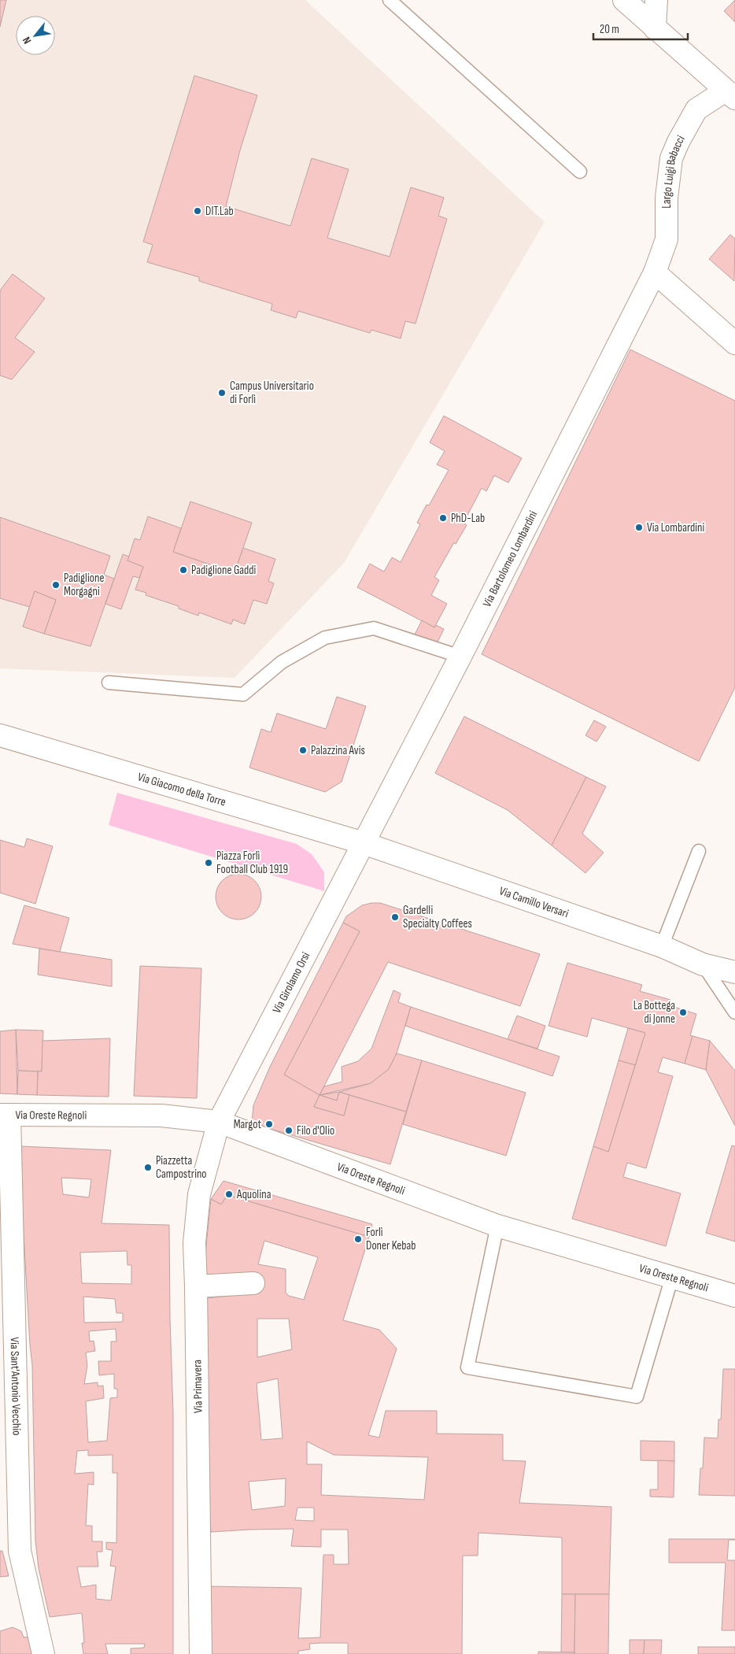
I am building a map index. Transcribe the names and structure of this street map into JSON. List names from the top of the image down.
{
  "streets": {
    "street": [
      "Largo Luigi Babacci",
      "Via Bartolomeo Lombardini",
      "Via Giacomo della Torre",
      "Via Camillo Versari",
      "Via Girolamo Orsi",
      "Via Oreste Regnoli",
      "Via Sant'Antonio Vecchio",
      "Via Primavera"
    ]
  },
  "crossings": [
    ["Largo Luigi Babacci", "Via Bartolomeo Lombardini"],
    ["Via Bartolomeo Lombardini", "Via Giacomo della Torre"],
    ["Via Bartolomeo Lombardini", "Via Camillo Versari"],
    ["Via Bartolomeo Lombardini", "Via Girolamo Orsi"],
    ["Via Giacomo della Torre", "Via Camillo Versari"],
    ["Via Giacomo della Torre", "Via Girolamo Orsi"],
    ["Via Camillo Versari", "Via Girolamo Orsi"],
    ["Via Girolamo Orsi", "Via Oreste Regnoli"],
    ["Via Girolamo Orsi", "Via Primavera"],
    ["Via Oreste Regnoli", "Via Sant'Antonio Vecchio"],
    ["Via Oreste Regnoli", "Via Primavera"]
  ],
  "places": [
    "DIT.Lab",
    "Campus Universitario di Forlì",
    "PhD-Lab",
    "Via Lombardini",
    "Padiglione Gaddi",
    "Padiglione Morgagni",
    "Palazzina Avis",
    "Piazza Forlì Football Club 1919",
    "Gardelli Specialty Coffees",
    "La Bottega di Jonne",
    "Margot",
    "Filo d'Olio",
    "Piazzetta Campostrino",
    "Aquolina",
    "Forlì Doner Kebab"
  ],
  "scale_bar": "20 m",
  "north": "bottom left"
}
